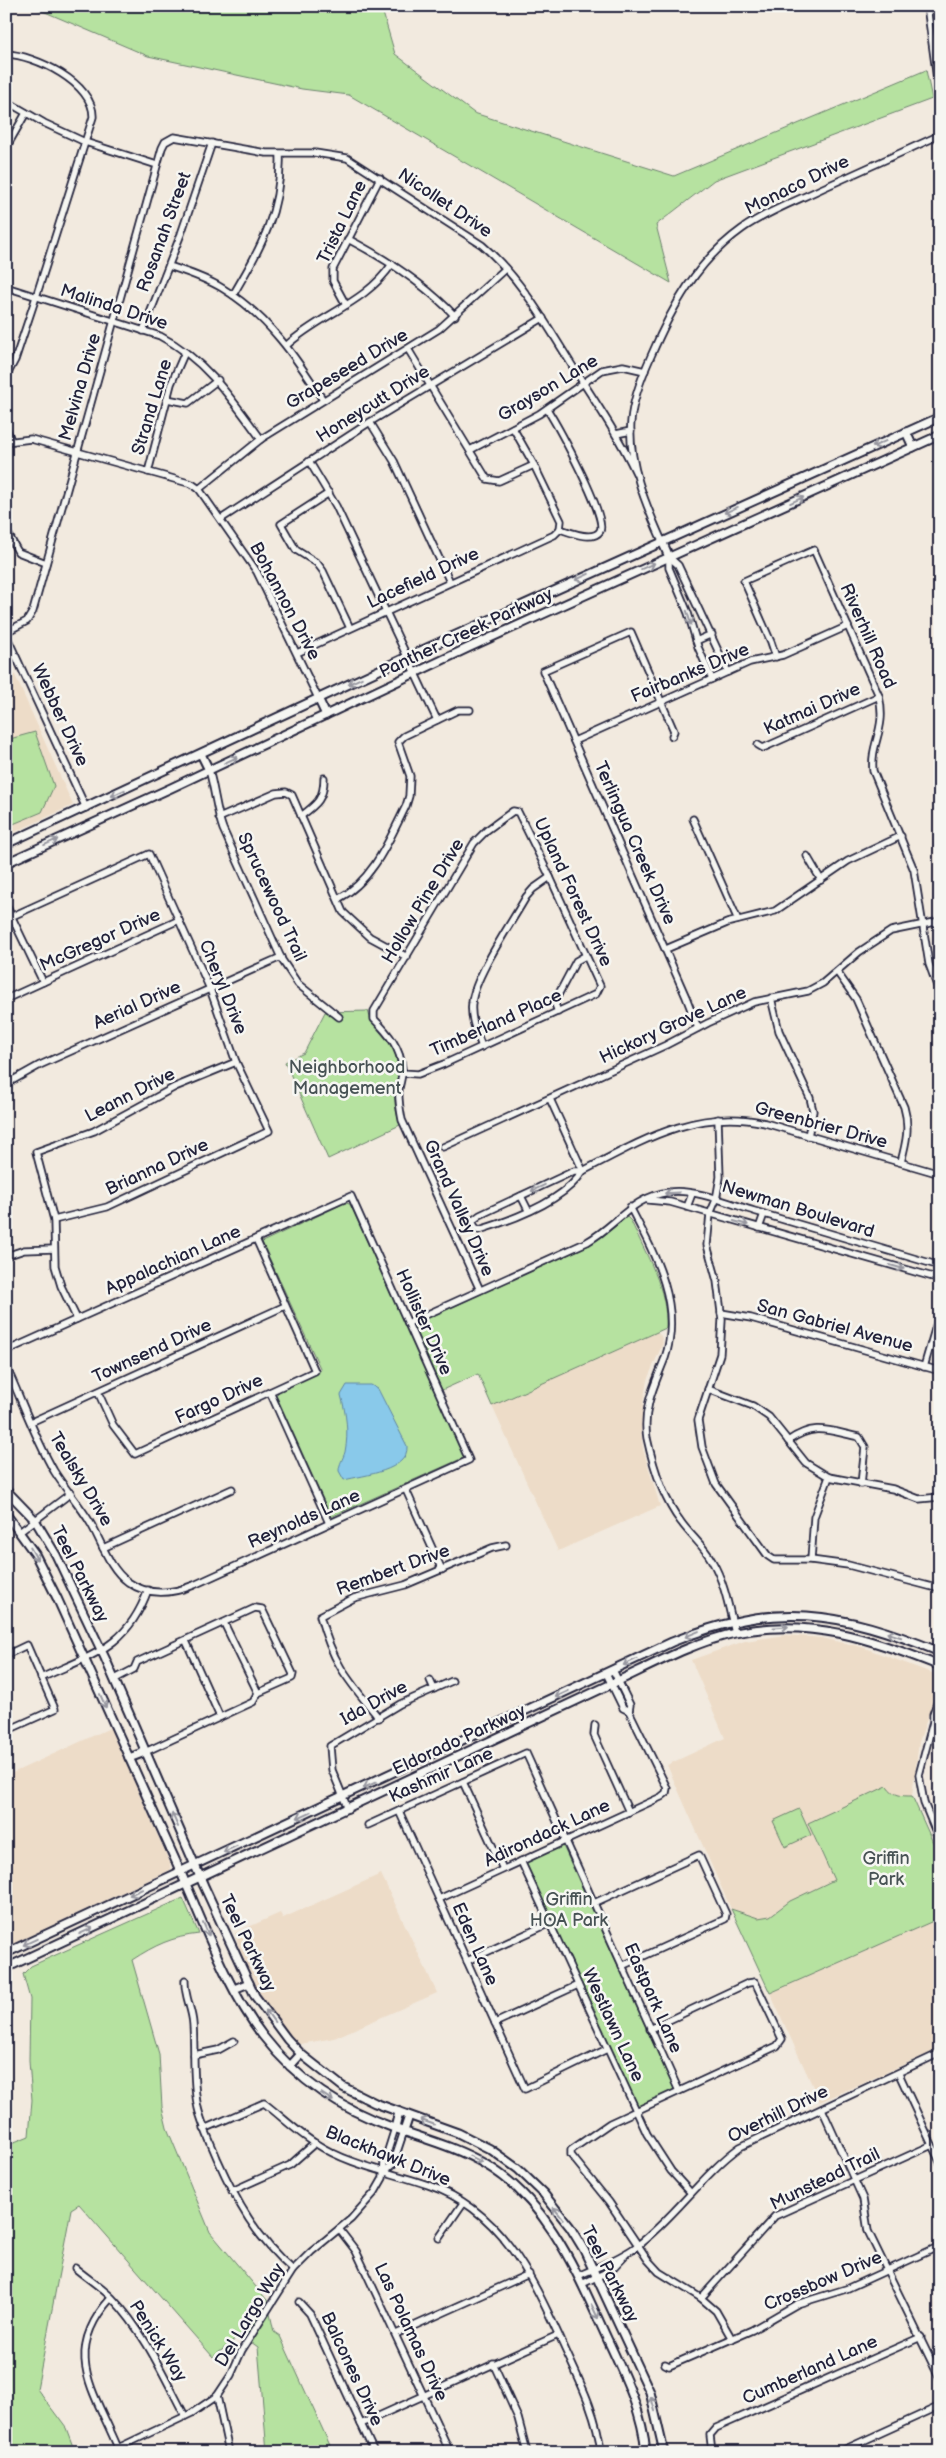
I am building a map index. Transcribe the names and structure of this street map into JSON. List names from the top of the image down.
{
  "streets": {
    "main road": ["Panther Creek Parkway", "Teel Parkway", "Eldorado Parkway"],
    "street": [
      "Monaco Drive",
      "Nicollet Drive",
      "Trista Lane",
      "Rosanah Street",
      "Malinda Drive",
      "Grapeseed Drive",
      "Melvina Drive",
      "Grayson Lane",
      "Honeycutt Drive",
      "Strand Lane",
      "Lacefield Drive",
      "Bohannon Drive",
      "Riverhill Road",
      "Fairbanks Drive",
      "Katmai Drive",
      "Webber Drive",
      "Terlingua Creek Drive",
      "Upland Forest Drive",
      "Sprucewood Trail",
      "Hollow Pine Drive",
      "McGregor Drive",
      "Cheryl Drive",
      "Aerial Drive",
      "Timberland Place",
      "Hickory Grove Lane",
      "Leann Drive",
      "Greenbrier Drive",
      "Brianna Drive",
      "Grand Valley Drive",
      "Newman Boulevard",
      "Appalachian Lane",
      "Hollister Drive",
      "San Gabriel Avenue",
      "Townsend Drive",
      "Fargo Drive",
      "Tealsky Drive",
      "Reynolds Lane",
      "Rembert Drive",
      "Ida Drive",
      "Kashmir Lane",
      "Adirondack Lane",
      "Eden Lane",
      "Eastpark Lane",
      "Westlawn Lane",
      "Overhill Drive",
      "Blackhawk Drive",
      "Munstead Trail",
      "Crossbow Drive",
      "Del Largo Way",
      "Las Polamas Drive",
      "Penick Way",
      "Balcones Drive",
      "Cumberland Lane"
    ]
  },
  "crossings": [
    ["Monaco Drive", "Nicollet Drive"],
    ["Monaco Drive", "Grayson Lane"],
    ["Monaco Drive", "Panther Creek Parkway"],
    ["Nicollet Drive", "Trista Lane"],
    ["Nicollet Drive", "Rosanah Street"],
    ["Nicollet Drive", "Grapeseed Drive"],
    ["Nicollet Drive", "Melvina Drive"],
    ["Nicollet Drive", "Grayson Lane"],
    ["Nicollet Drive", "Honeycutt Drive"],
    ["Rosanah Street", "Malinda Drive"],
    ["Malinda Drive", "Grapeseed Drive"],
    ["Malinda Drive", "Melvina Drive"],
    ["Malinda Drive", "Strand Lane"],
    ["Grapeseed Drive", "Bohannon Drive"],
    ["Melvina Drive", "Webber Drive"],
    ["Honeycutt Drive", "Bohannon Drive"],
    ["Lacefield Drive", "Bohannon Drive"],
    ["Bohannon Drive", "Panther Creek Parkway"],
    ["Panther Creek Parkway", "Webber Drive"],
    ["Panther Creek Parkway", "Sprucewood Trail"],
    ["Riverhill Road", "Fairbanks Drive"],
    ["Riverhill Road", "Katmai Drive"],
    ["Riverhill Road", "Hickory Grove Lane"],
    ["Fairbanks Drive", "Terlingua Creek Drive"],
    ["Terlingua Creek Drive", "Hickory Grove Lane"],
    ["Upland Forest Drive", "Hollow Pine Drive"],
    ["Upland Forest Drive", "Timberland Place"],
    ["Sprucewood Trail", "Aerial Drive"],
    ["Hollow Pine Drive", "Grand Valley Drive"],
    ["McGregor Drive", "Cheryl Drive"],
    ["Cheryl Drive", "Aerial Drive"],
    ["Cheryl Drive", "Leann Drive"],
    ["Cheryl Drive", "Brianna Drive"],
    ["Timberland Place", "Grand Valley Drive"],
    ["Leann Drive", "Brianna Drive"],
    ["Grand Valley Drive", "Newman Boulevard"],
    ["Newman Boulevard", "Hollister Drive"],
    ["Appalachian Lane", "Hollister Drive"],
    ["Hollister Drive", "Reynolds Lane"],
    ["Townsend Drive", "Fargo Drive"],
    ["Townsend Drive", "Tealsky Drive"],
    ["Tealsky Drive", "Reynolds Lane"],
    ["Rembert Drive", "Ida Drive"],
    ["Teel Parkway", "Eldorado Parkway"],
    ["Teel Parkway", "Overhill Drive"],
    ["Teel Parkway", "Del Largo Way"],
    ["Ida Drive", "Eldorado Parkway"],
    ["Eldorado Parkway", "Adirondack Lane"],
    ["Kashmir Lane", "Eden Lane"],
    ["Kashmir Lane", "Eastpark Lane"],
    ["Adirondack Lane", "Eden Lane"],
    ["Adirondack Lane", "Eastpark Lane"],
    ["Adirondack Lane", "Westlawn Lane"],
    ["Eden Lane", "Westlawn Lane"],
    ["Westlawn Lane", "Overhill Drive"],
    ["Blackhawk Drive", "Del Largo Way"],
    ["Del Largo Way", "Las Polamas Drive"],
    ["Del Largo Way", "Penick Way"]
  ],
  "parks": ["Neighborhood Management", "Griffin Park", "Griffin HOA Park"]
}
